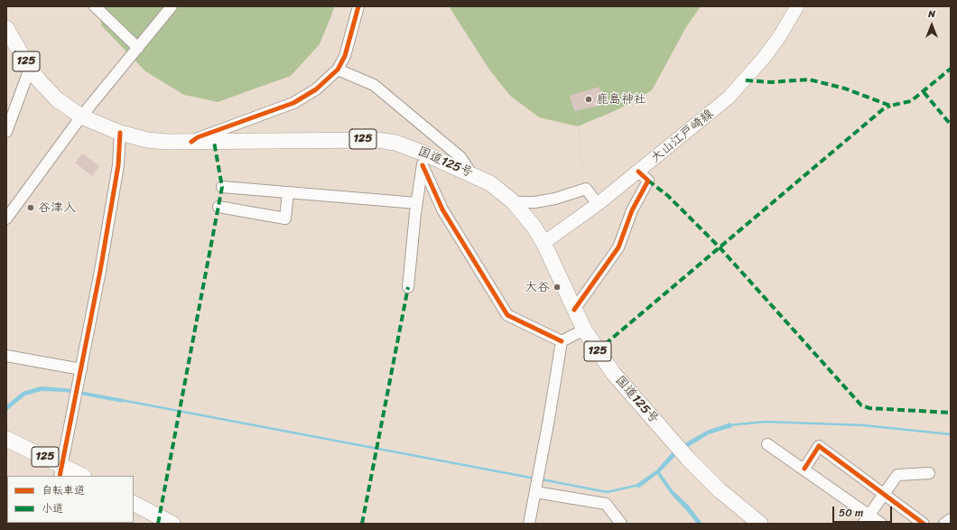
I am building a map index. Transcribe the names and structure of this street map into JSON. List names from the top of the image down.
{
  "streets": {
    "highway": ["125", "国道125号"],
    "main road": ["大山江戸崎線"]
  },
  "crossings": [
    ["大山江戸崎線", "国道125号"]
  ],
  "places": ["鹿島神社", "谷津入", "大谷"],
  "legend": ["自転車道", "小道"],
  "scale_bar": "50 m",
  "north": "top"
}
